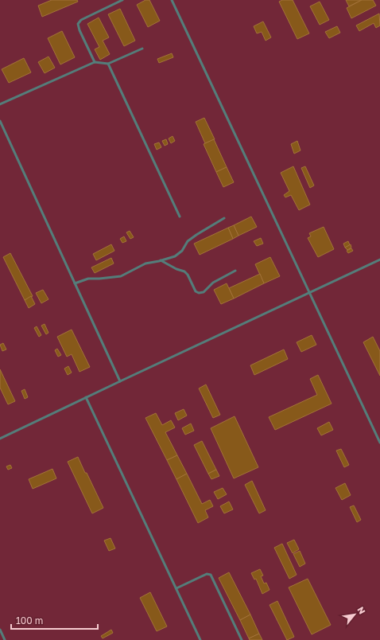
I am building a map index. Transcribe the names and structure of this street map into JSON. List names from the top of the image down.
{
  "scale_bar": "100 m",
  "north": "top right"
}
